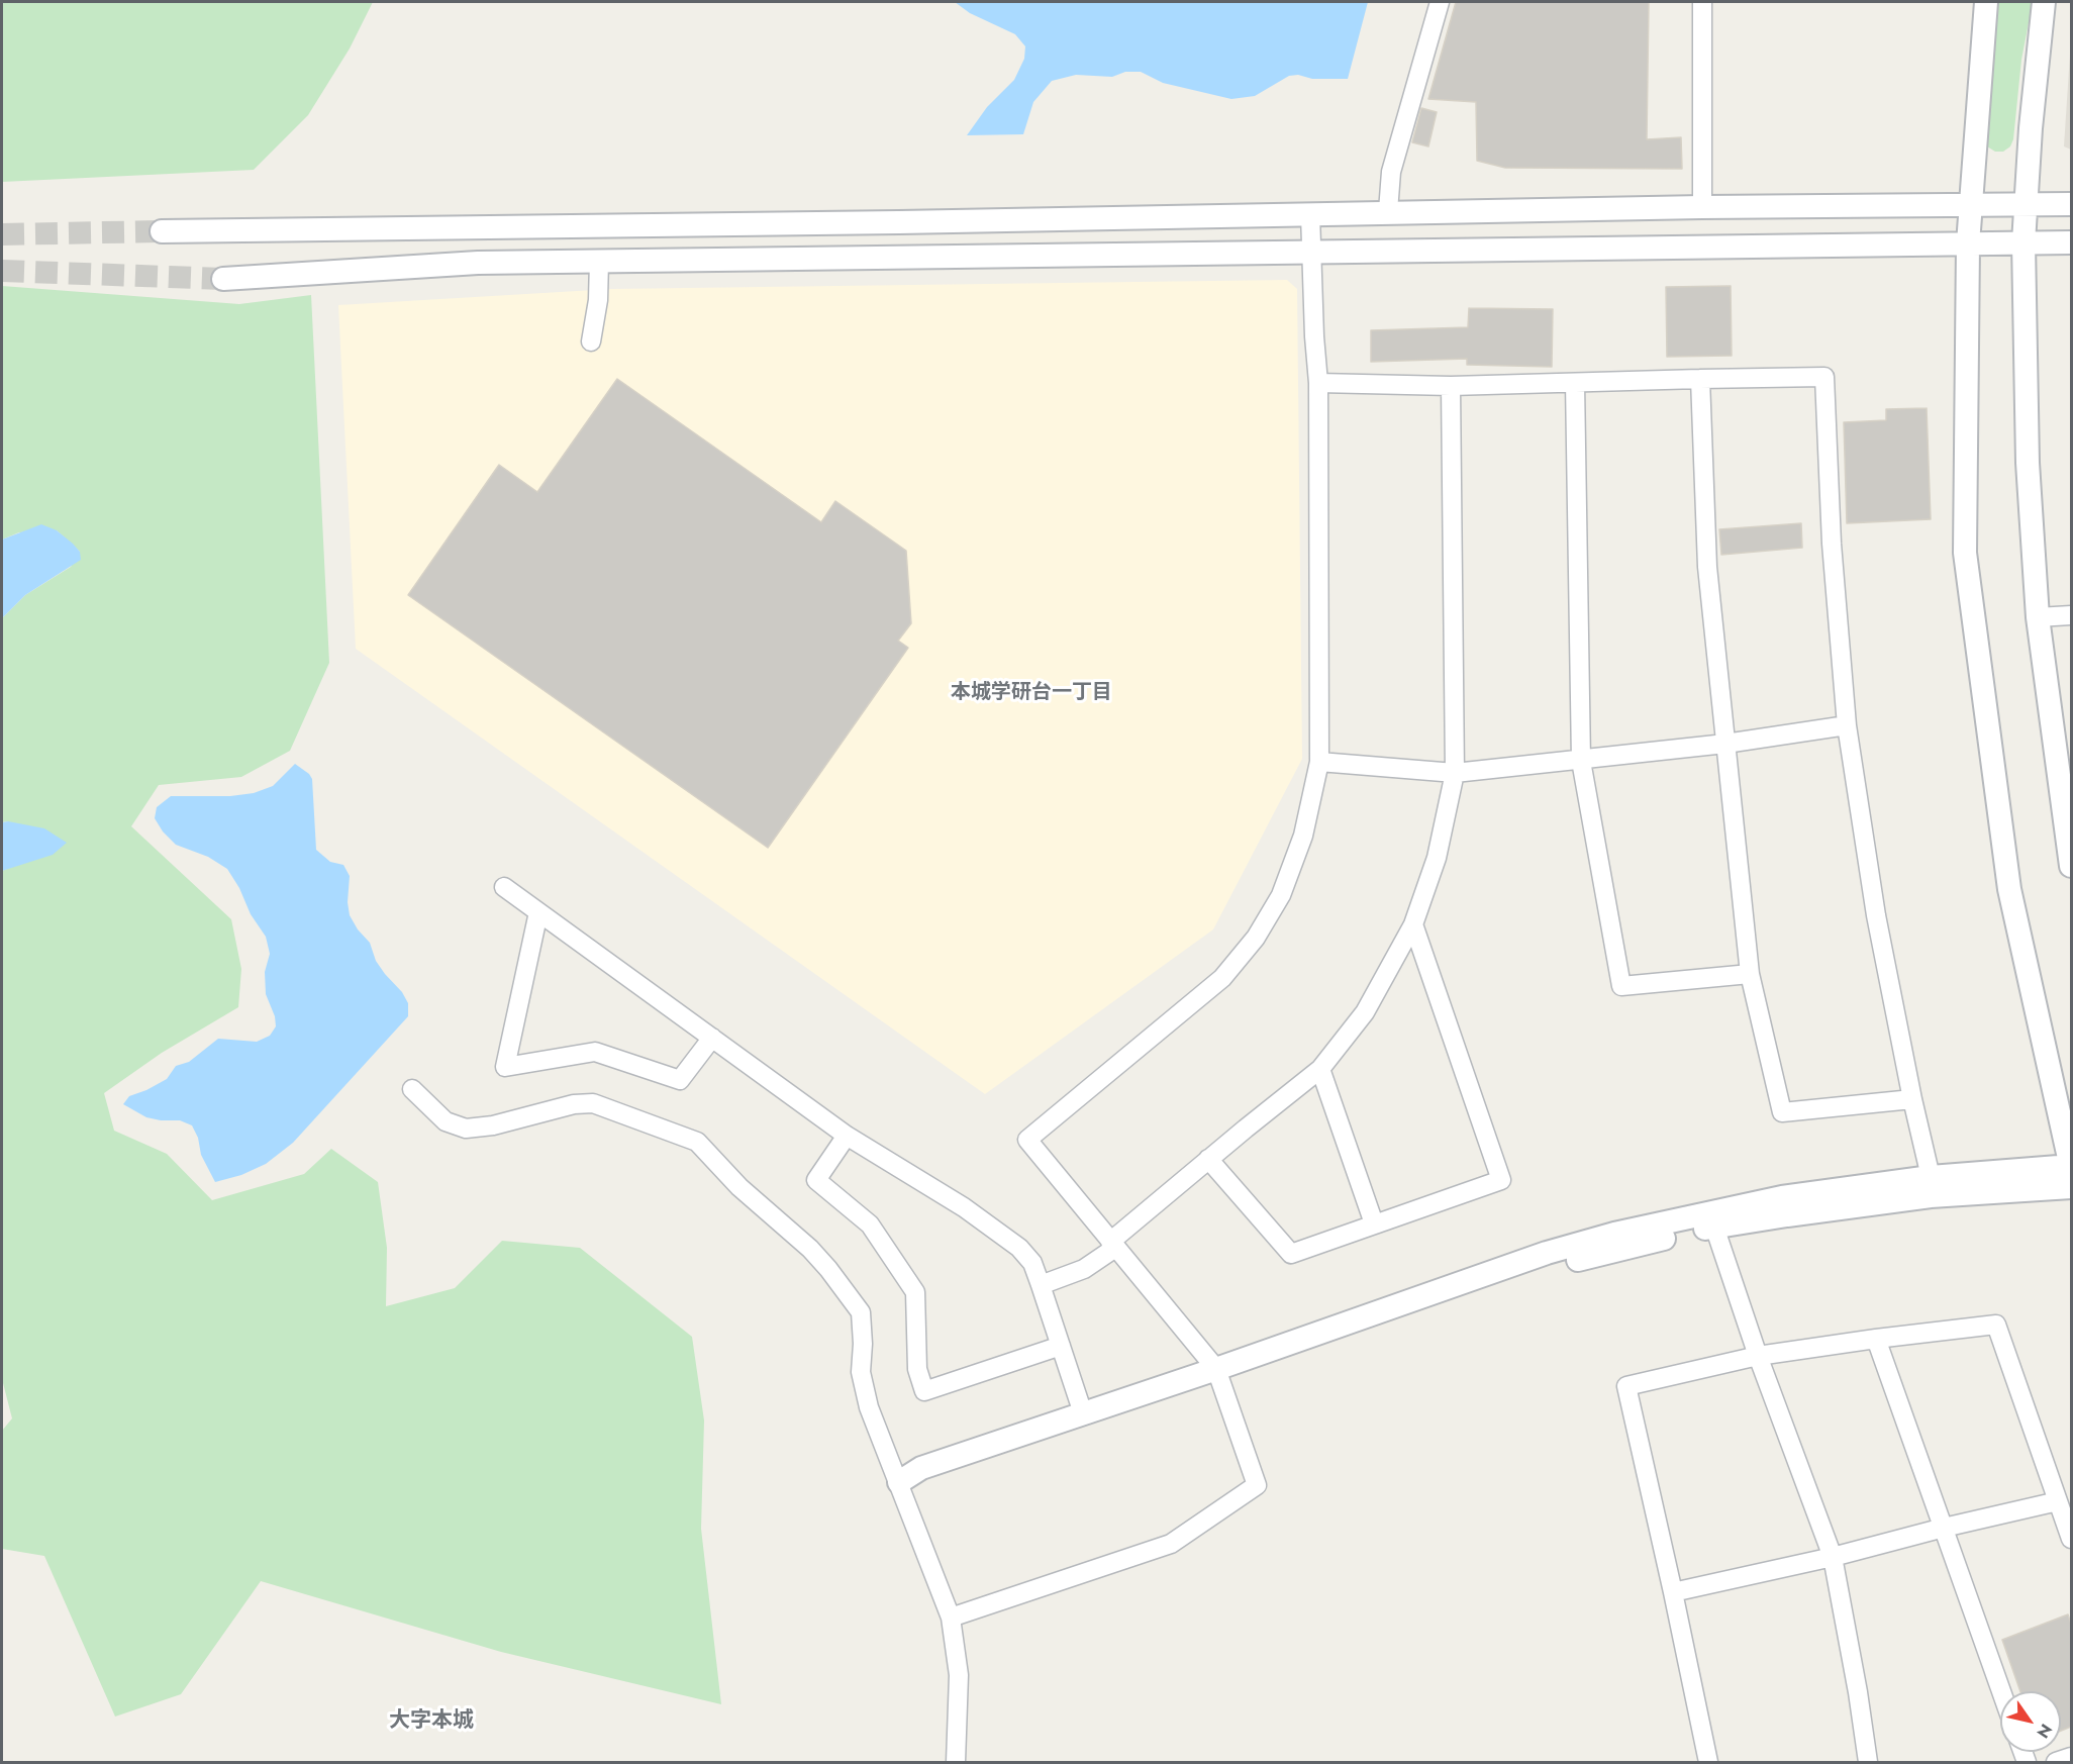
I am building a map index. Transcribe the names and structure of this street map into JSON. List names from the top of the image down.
{
  "districts": ["本城学研台一丁目", "大字本城"],
  "north": "bottom right"
}
